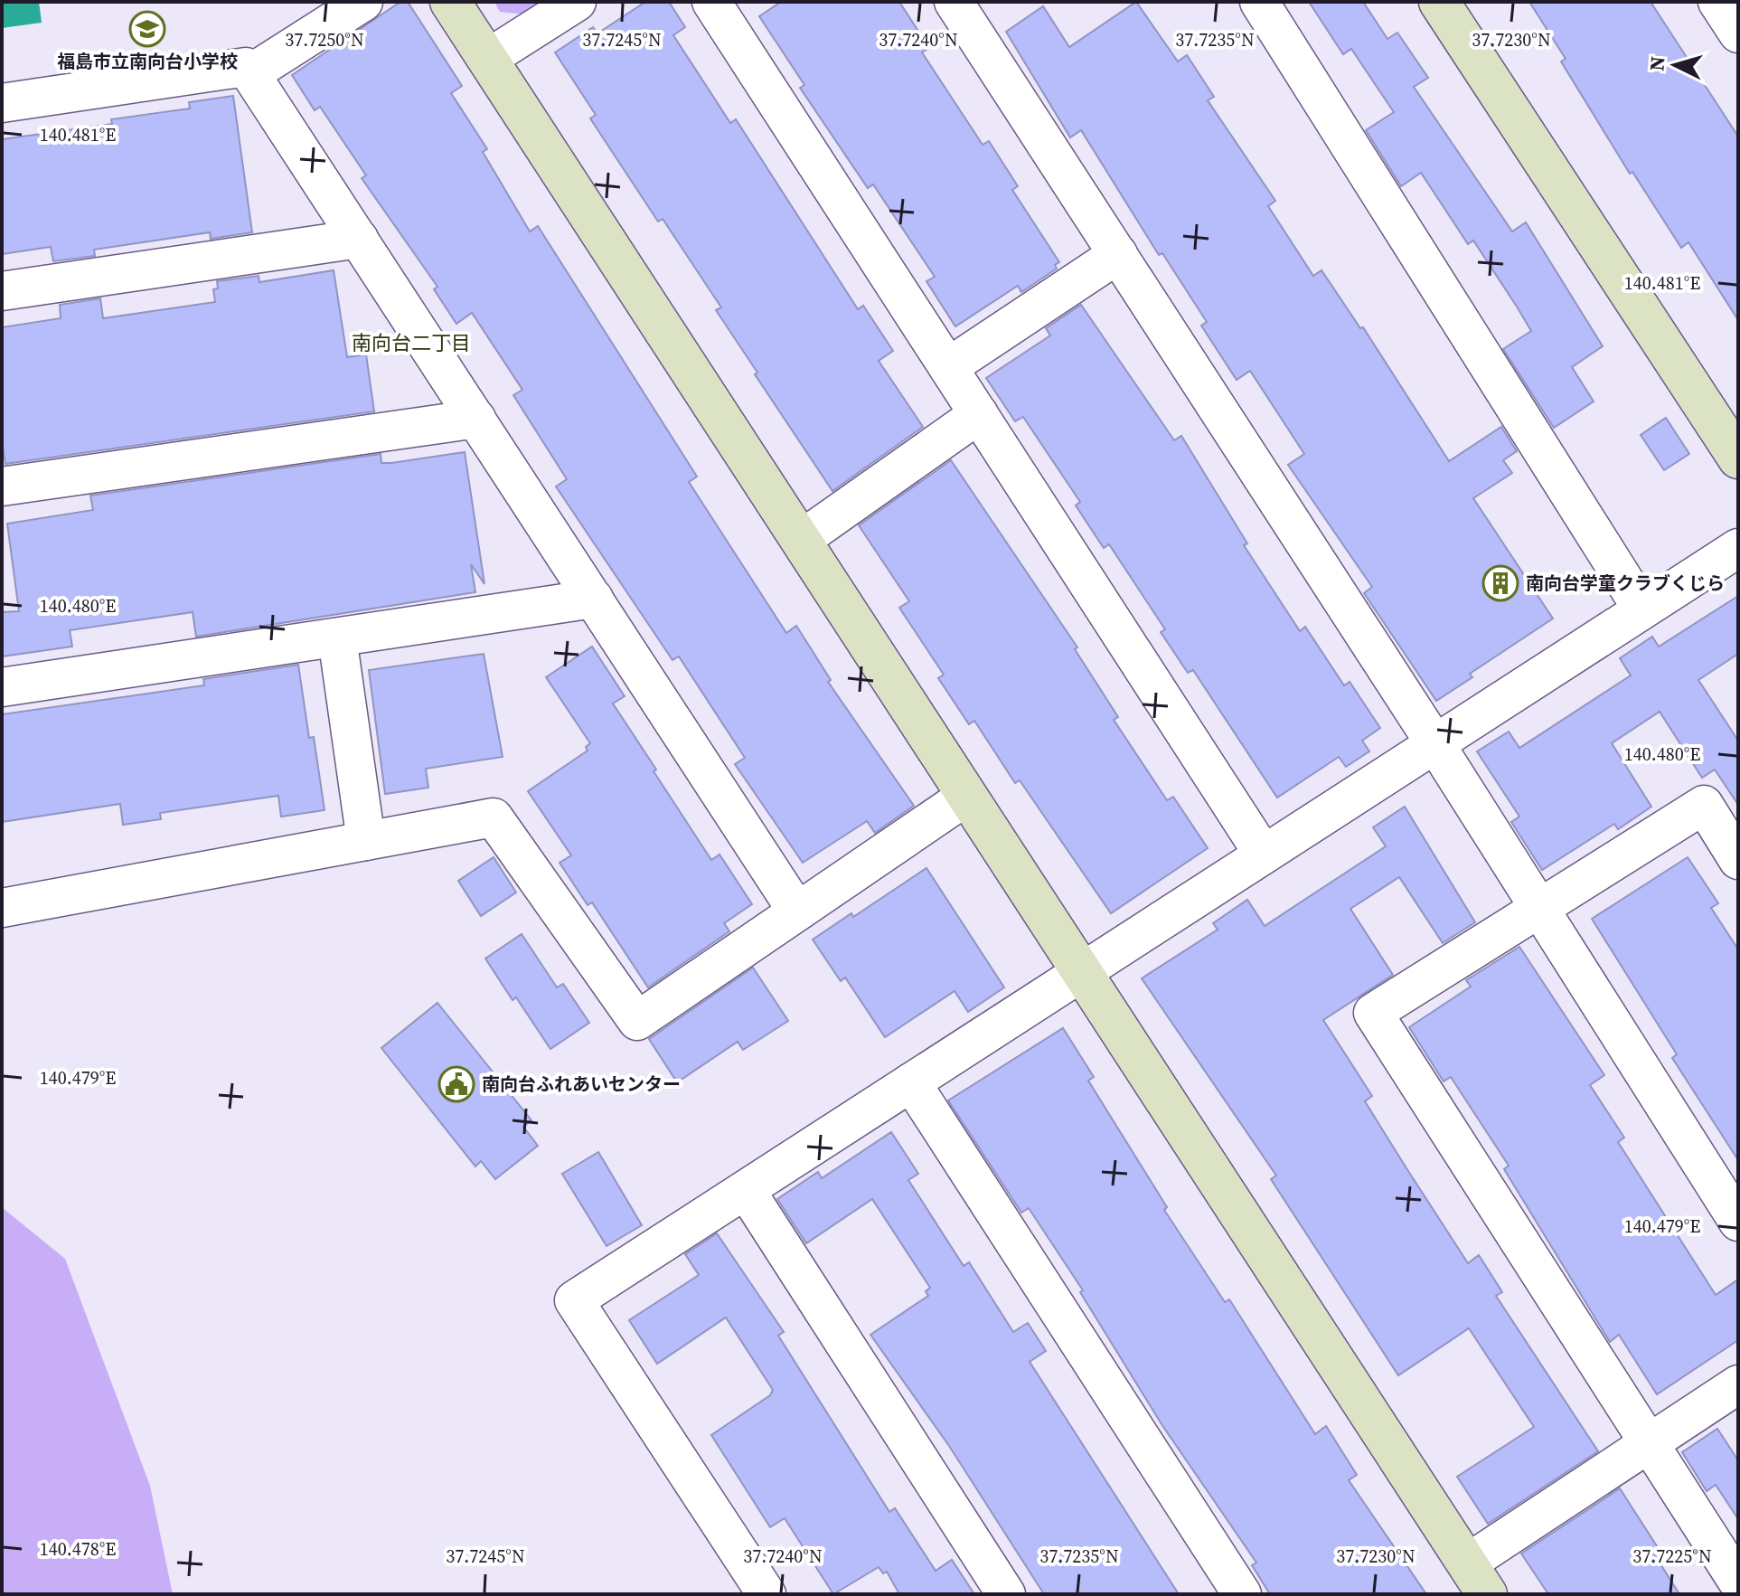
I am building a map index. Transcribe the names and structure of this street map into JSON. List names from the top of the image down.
{
  "districts": ["南向台二丁目"],
  "places": {
    "school or university": ["福島市立南向台小学校"],
    "building": ["南向台学童クラブくじら"],
    "public building": ["南向台ふれあいセンター"]
  },
  "north": "left",
  "coordinates": [
    "37.7250°N",
    "37.7245°N",
    "37.7240°N",
    "37.7235°N",
    "37.7230°N",
    "140.481°E",
    "140.480°E",
    "140.479°E",
    "140.478°E",
    "37.7225°N"
  ]
}
